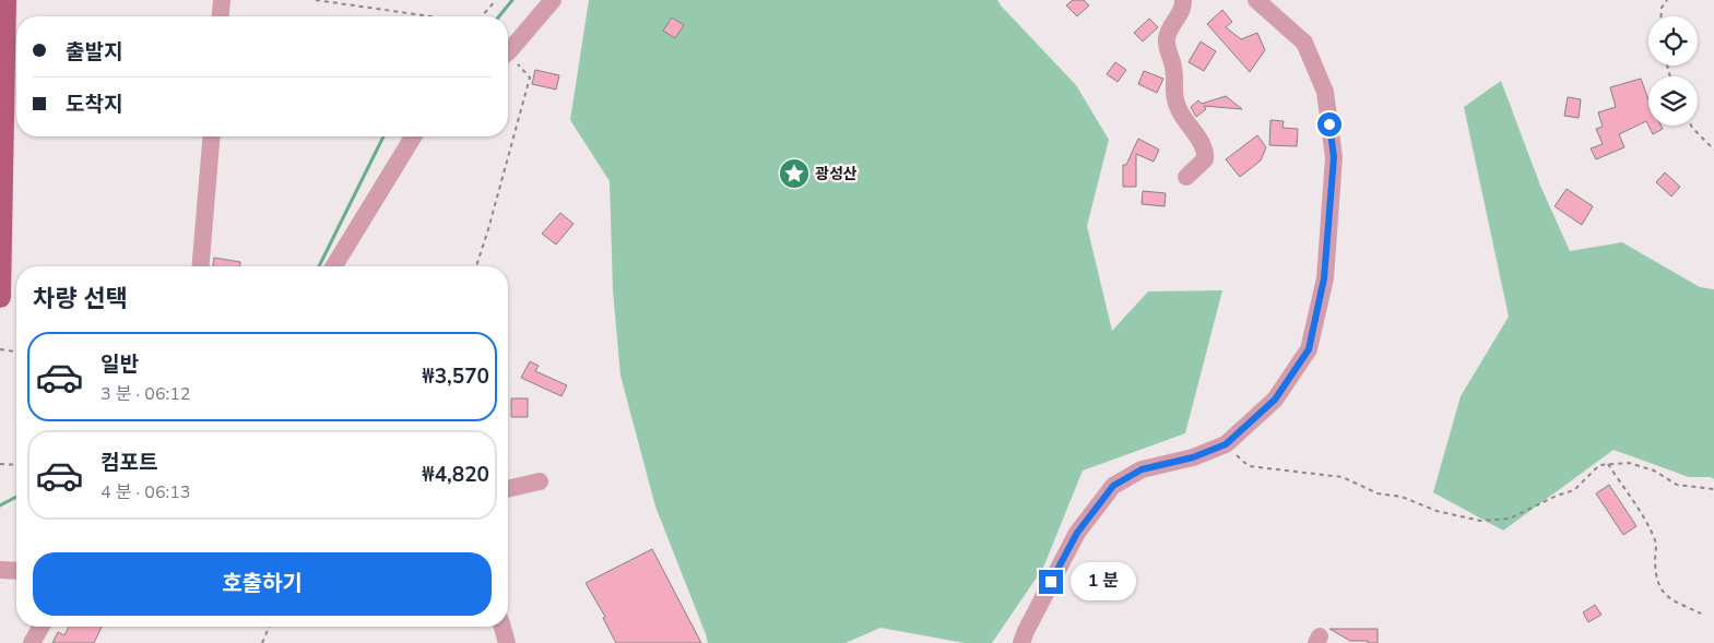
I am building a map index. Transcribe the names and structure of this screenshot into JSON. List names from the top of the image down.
{
  "places": {
    "place": ["광성산"]
  },
  "page": {
    "banner": ["출발지", "도착지"],
    "heading": "차량 선택",
    "list": [
      {
        "name": "일반",
        "note": "3 분 · 06:12",
        "value": "₩3,570"
      },
      {
        "name": "컴포트",
        "note": "4 분 · 06:13",
        "value": "₩4,820"
      }
    ],
    "buttons": "호출하기",
    "bubble": "1 분"
  }
}
